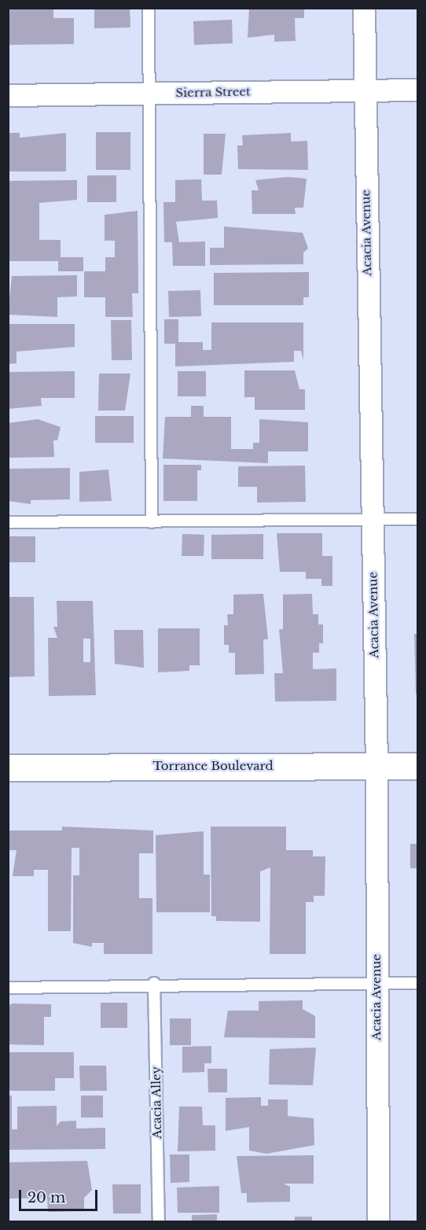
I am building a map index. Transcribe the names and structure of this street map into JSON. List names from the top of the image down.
{
  "streets": {
    "main road": ["Torrance Boulevard"],
    "street": ["Sierra Street", "Acacia Avenue"],
    "lane": ["Acacia Alley"]
  },
  "crossings": [
    ["Sierra Street", "Acacia Avenue"],
    ["Acacia Avenue", "Torrance Boulevard"]
  ],
  "scale_bar": "20 m"
}
